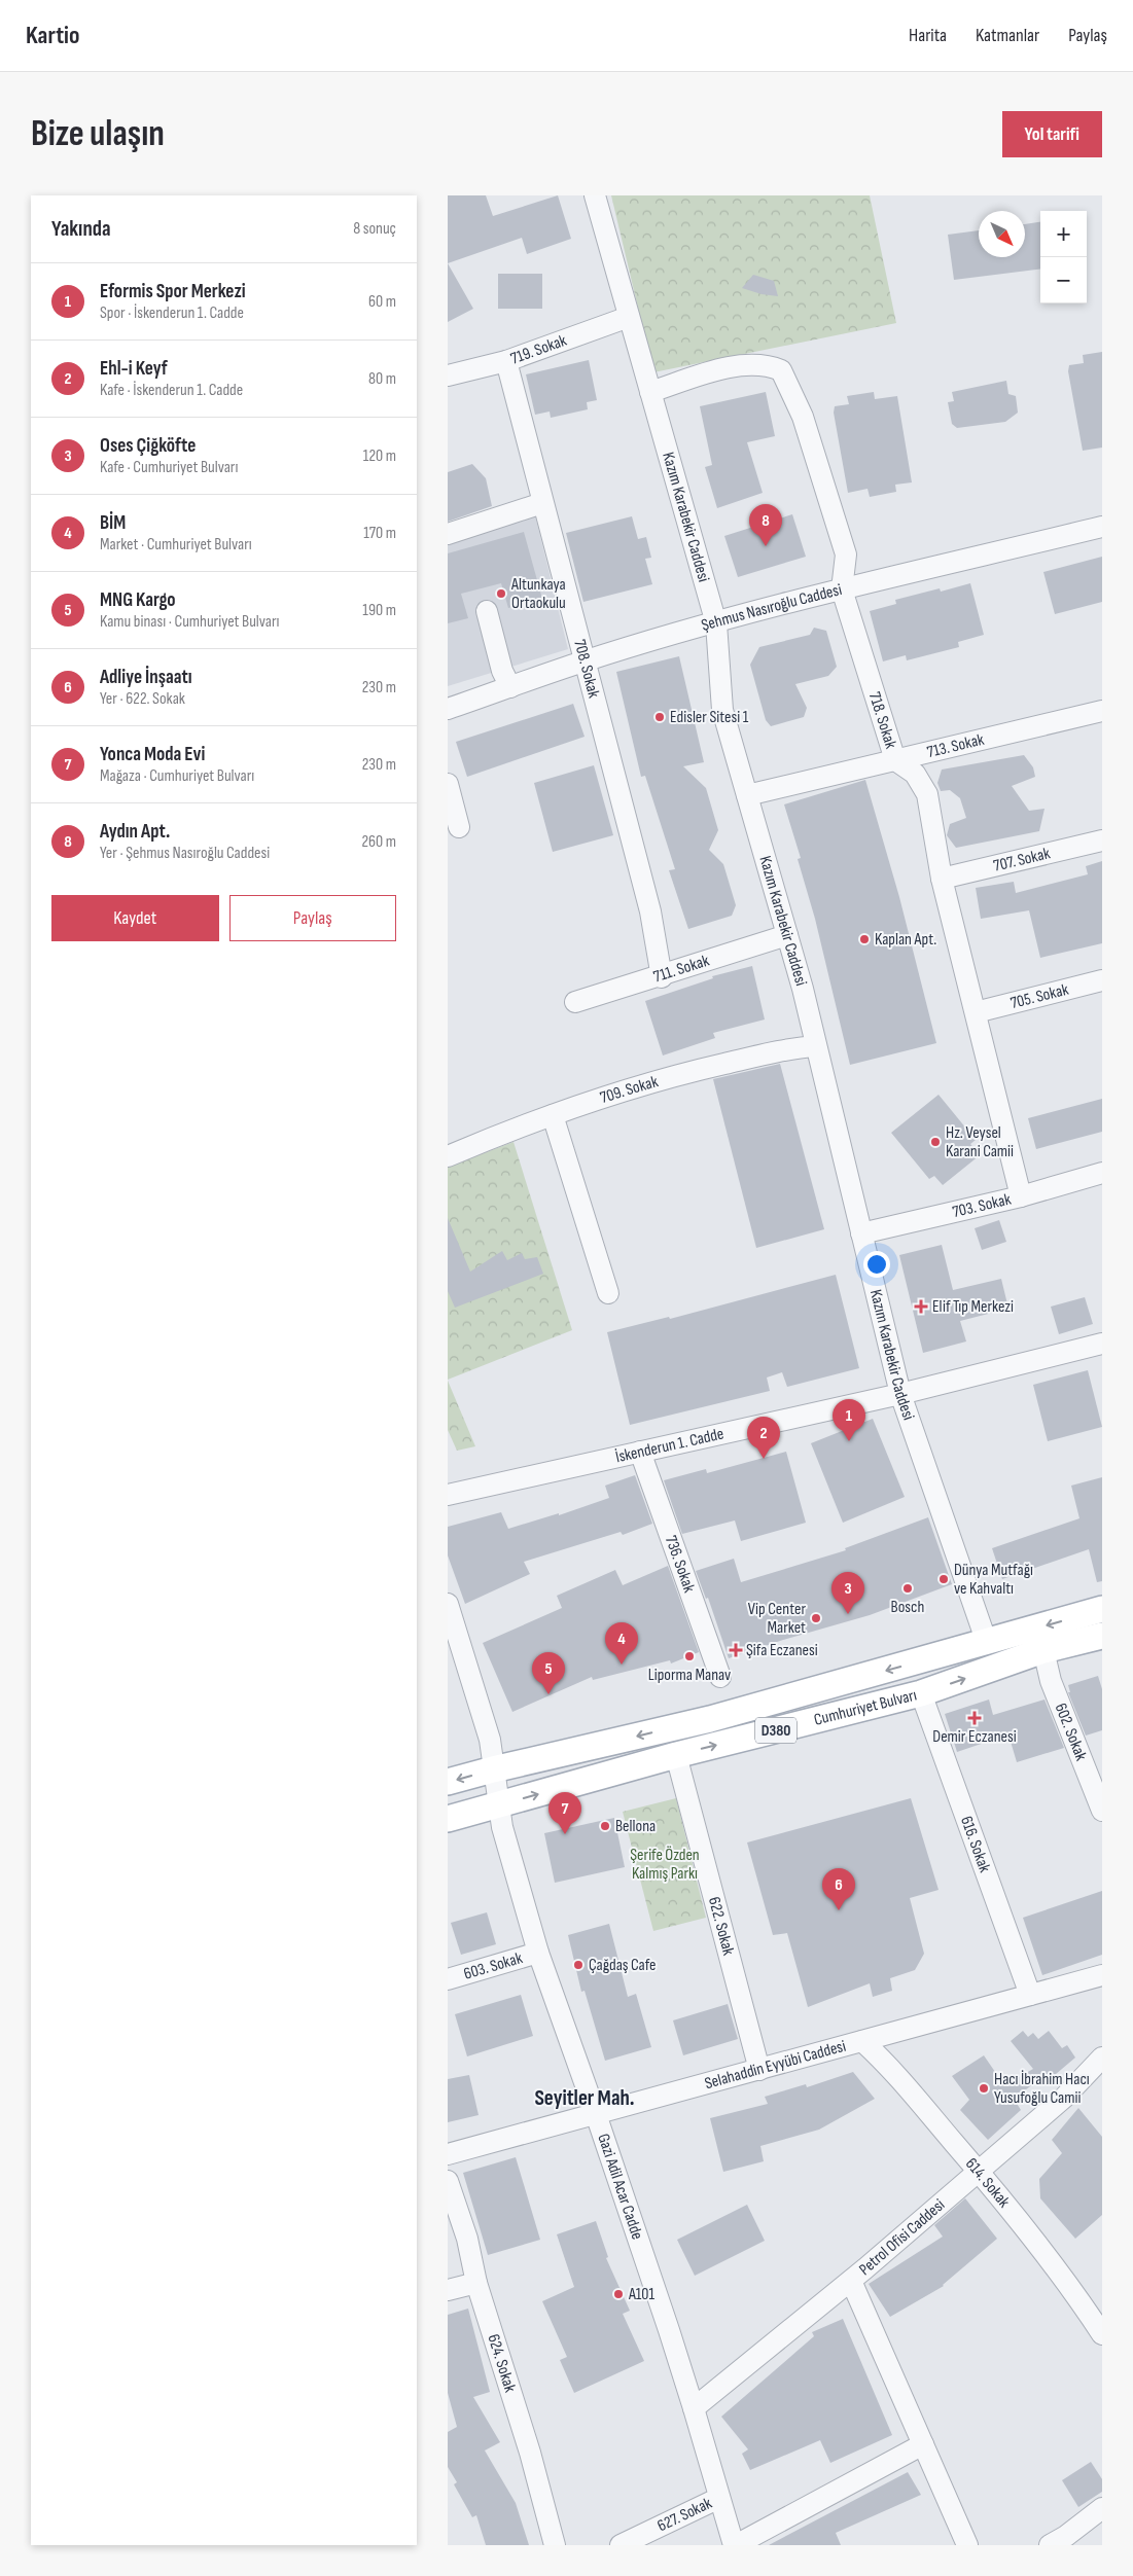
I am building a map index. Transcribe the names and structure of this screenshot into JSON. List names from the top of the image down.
{
  "streets": {
    "main road": ["Cumhuriyet Bulvarı", "D380"],
    "street": [
      "719. Sokak",
      "Kazım Karabekir Caddesi",
      "Şehmus Nasıroğlu Caddesi",
      "708. Sokak",
      "718. Sokak",
      "713. Sokak",
      "707. Sokak",
      "711. Sokak",
      "705. Sokak",
      "709. Sokak",
      "703. Sokak",
      "İskenderun 1. Cadde",
      "736. Sokak",
      "602. Sokak",
      "616. Sokak",
      "622. Sokak",
      "603. Sokak",
      "Selahaddin Eyyübi Caddesi",
      "614. Sokak",
      "Gazi Adil Acar Cadde",
      "Petrol Ofisi Caddesi",
      "624. Sokak",
      "627. Sokak"
    ]
  },
  "crossings": [
    ["719. Sokak", "Kazım Karabekir Caddesi"],
    ["719. Sokak", "708. Sokak"],
    ["Kazım Karabekir Caddesi", "Şehmus Nasıroğlu Caddesi"],
    ["Kazım Karabekir Caddesi", "718. Sokak"],
    ["Kazım Karabekir Caddesi", "713. Sokak"],
    ["Kazım Karabekir Caddesi", "711. Sokak"],
    ["Kazım Karabekir Caddesi", "709. Sokak"],
    ["Kazım Karabekir Caddesi", "703. Sokak"],
    ["Kazım Karabekir Caddesi", "İskenderun 1. Cadde"],
    ["Kazım Karabekir Caddesi", "Cumhuriyet Bulvarı"],
    ["Şehmus Nasıroğlu Caddesi", "708. Sokak"],
    ["Şehmus Nasıroğlu Caddesi", "718. Sokak"],
    ["708. Sokak", "711. Sokak"],
    ["718. Sokak", "713. Sokak"],
    ["718. Sokak", "707. Sokak"],
    ["718. Sokak", "705. Sokak"],
    ["718. Sokak", "703. Sokak"],
    ["İskenderun 1. Cadde", "736. Sokak"],
    ["Cumhuriyet Bulvarı", "602. Sokak"],
    ["Cumhuriyet Bulvarı", "616. Sokak"],
    ["Cumhuriyet Bulvarı", "622. Sokak"],
    ["Cumhuriyet Bulvarı", "Gazi Adil Acar Cadde"],
    ["616. Sokak", "Selahaddin Eyyübi Caddesi"],
    ["622. Sokak", "Selahaddin Eyyübi Caddesi"],
    ["603. Sokak", "Gazi Adil Acar Cadde"],
    ["Selahaddin Eyyübi Caddesi", "614. Sokak"],
    ["Selahaddin Eyyübi Caddesi", "Gazi Adil Acar Cadde"],
    ["614. Sokak", "Petrol Ofisi Caddesi"],
    ["Gazi Adil Acar Cadde", "Petrol Ofisi Caddesi"],
    ["Gazi Adil Acar Cadde", "627. Sokak"]
  ],
  "districts": ["Seyitler Mah."],
  "parks": ["Şerife Özden Kalmış Parkı"],
  "places": {
    "other": [
      "Altunkaya Ortaokulu",
      "Edisler Sitesi 1",
      "Kaplan Apt.",
      "Hz. Veysel Karani Camii",
      "Dünya Mutfağı ve Kahvaltı",
      "Bosch",
      "Vip Center Market",
      "Liporma Manav",
      "Bellona",
      "Çağdaş Cafe",
      "Hacı İbrahim Hacı Yusufoğlu Camii",
      "A101"
    ],
    "health": ["Elif Tıp Merkezi", "Şifa Eczanesi", "Demir Eczanesi"]
  },
  "north": "bottom right",
  "page": {
    "header": "Kartio",
    "nav": ["Harita", "Katmanlar", "Paylaş"],
    "buttons": [
      "Yol tarifi",
      ["Kaydet", "Paylaş"]
    ],
    "title": "Bize ulaşın",
    "heading": ["Yakında", "8 sonuç"],
    "map_buttons": ["+", "−"],
    "list": [
      {
        "mark": "1",
        "name": "Eformis Spor Merkezi",
        "note": "Spor · İskenderun 1. Cadde",
        "value": "60 m"
      },
      {
        "mark": "2",
        "name": "Ehl-i Keyf",
        "note": "Kafe · İskenderun 1. Cadde",
        "value": "80 m"
      },
      {
        "mark": "3",
        "name": "Oses Çiğköfte",
        "note": "Kafe · Cumhuriyet Bulvarı",
        "value": "120 m"
      },
      {
        "mark": "4",
        "name": "BİM",
        "note": "Market · Cumhuriyet Bulvarı",
        "value": "170 m"
      },
      {
        "mark": "5",
        "name": "MNG Kargo",
        "note": "Kamu binası · Cumhuriyet Bulvarı",
        "value": "190 m"
      },
      {
        "mark": "6",
        "name": "Adliye İnşaatı",
        "note": "Yer · 622. Sokak",
        "value": "230 m"
      },
      {
        "mark": "7",
        "name": "Yonca Moda Evi",
        "note": "Mağaza · Cumhuriyet Bulvarı",
        "value": "230 m"
      },
      {
        "mark": "8",
        "name": "Aydın Apt.",
        "note": "Yer · Şehmus Nasıroğlu Caddesi",
        "value": "260 m"
      }
    ],
    "pins": [
      "8",
      "1",
      "2",
      "3",
      "4",
      "5",
      "7",
      "6"
    ]
  }
}
